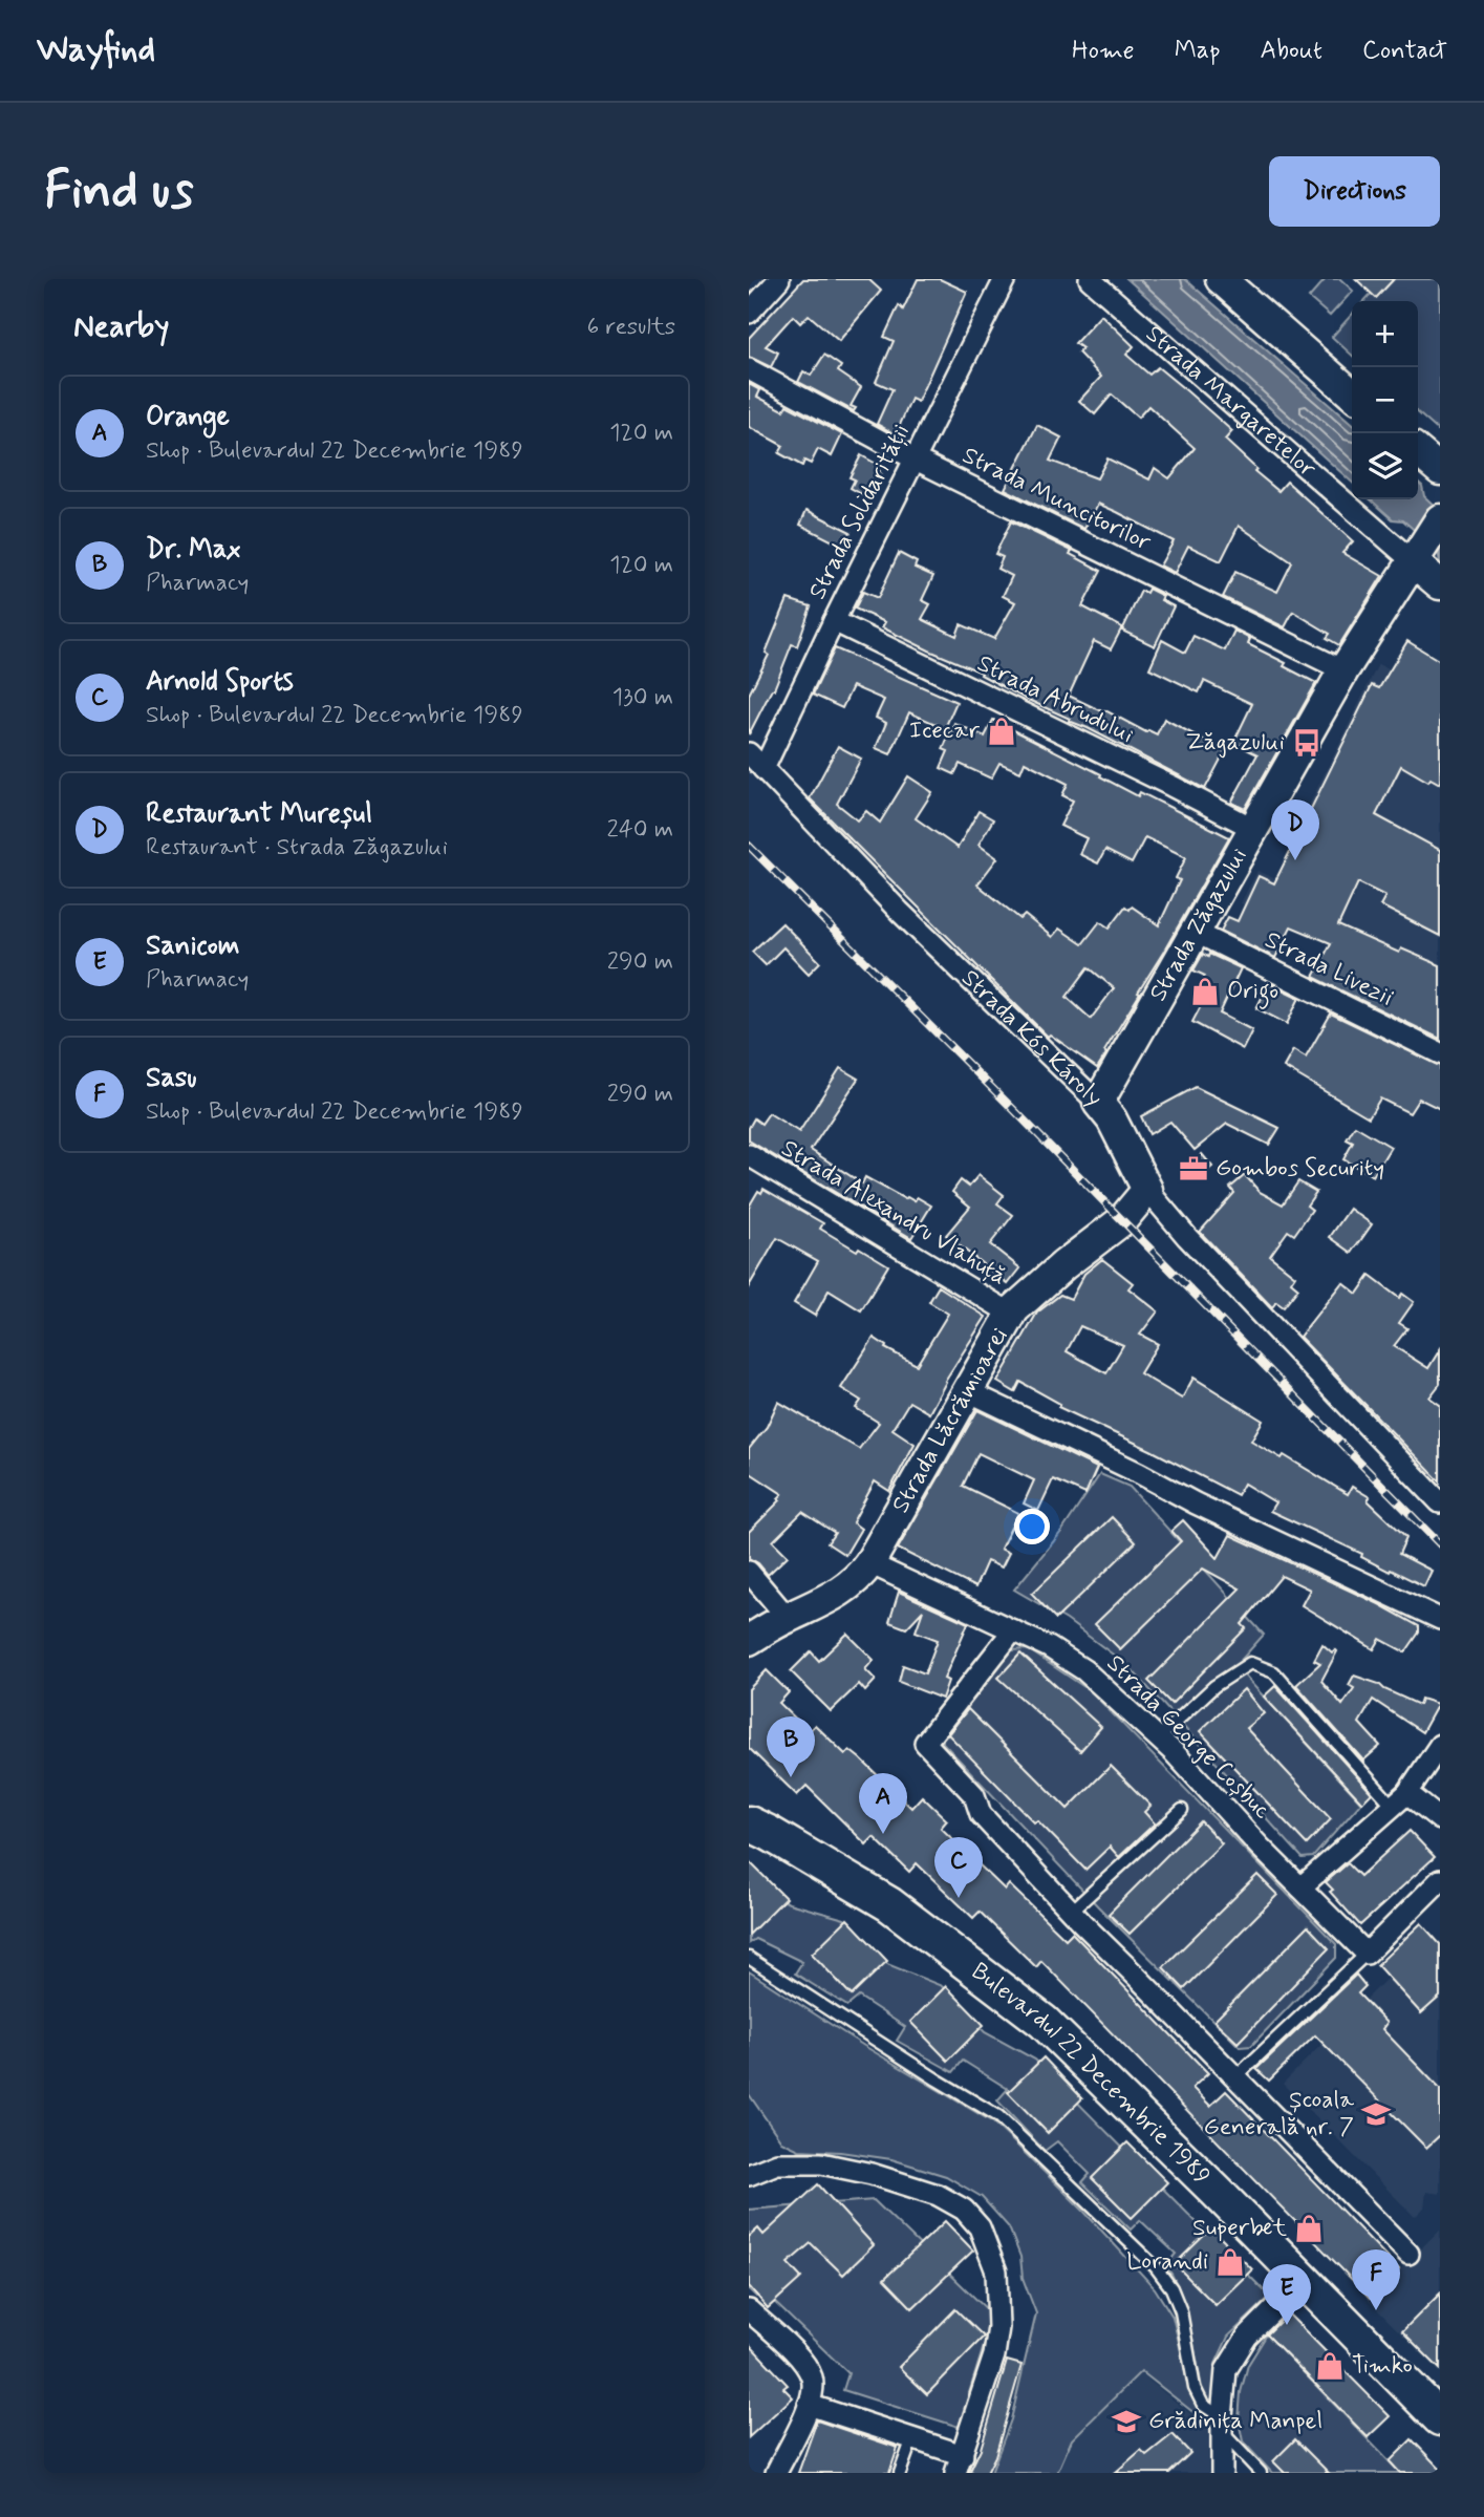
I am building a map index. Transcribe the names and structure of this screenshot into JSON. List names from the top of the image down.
{
  "streets": {
    "main road": ["Bulevardul 22 Decembrie 1989"],
    "street": [
      "Strada Margaretelor",
      "Strada Muncitorilor",
      "Strada Solidarității",
      "Strada Abrudului",
      "Strada Zăgazului",
      "Strada Livezii",
      "Strada Kós Károly",
      "Strada Alexandru Vlahuță",
      "Strada Lăcrămioarei",
      "Strada George Coșbuc"
    ]
  },
  "crossings": [
    ["Strada Margaretelor", "Strada Zăgazului"],
    ["Strada Muncitorilor", "Strada Solidarității"],
    ["Strada Muncitorilor", "Strada Zăgazului"],
    ["Strada Solidarității", "Strada Abrudului"],
    ["Strada Solidarității", "Strada Kós Károly"],
    ["Strada Abrudului", "Strada Zăgazului"],
    ["Strada Zăgazului", "Strada Livezii"],
    ["Strada Zăgazului", "Strada Kós Károly"],
    ["Strada Kós Károly", "Strada Lăcrămioarei"],
    ["Strada Alexandru Vlahuță", "Strada Lăcrămioarei"],
    ["Strada Lăcrămioarei", "Strada George Coșbuc"]
  ],
  "places": {
    "shop": [
      "Icecar",
      "Origo",
      "Superbet",
      "Lorandi",
      "Timko"
    ],
    "bus stop": ["Zăgazului"],
    "office": ["Gombos Security"],
    "school or university": ["Școala Generală nr. 7", "Grădinița Manpel"]
  },
  "page": {
    "header": "Wayfind",
    "nav": [
      "Home",
      "Map",
      "About",
      "Contact"
    ],
    "buttons": "Directions",
    "title": "Find us",
    "heading": ["Nearby", "6 results"],
    "map_buttons": ["+", "−"],
    "list": [
      {
        "mark": "A",
        "name": "Orange",
        "note": "Shop · Bulevardul 22 Decembrie 1989",
        "value": "120 m"
      },
      {
        "mark": "B",
        "name": "Dr. Max",
        "note": "Pharmacy",
        "value": "120 m"
      },
      {
        "mark": "C",
        "name": "Arnold Sports",
        "note": "Shop · Bulevardul 22 Decembrie 1989",
        "value": "130 m"
      },
      {
        "mark": "D",
        "name": "Restaurant Mureșul",
        "note": "Restaurant · Strada Zăgazului",
        "value": "240 m"
      },
      {
        "mark": "E",
        "name": "Sanicom",
        "note": "Pharmacy",
        "value": "290 m"
      },
      {
        "mark": "F",
        "name": "Sasu",
        "note": "Shop · Bulevardul 22 Decembrie 1989",
        "value": "290 m"
      }
    ],
    "pins": [
      "D",
      "B",
      "A",
      "C",
      "F",
      "E"
    ]
  }
}
